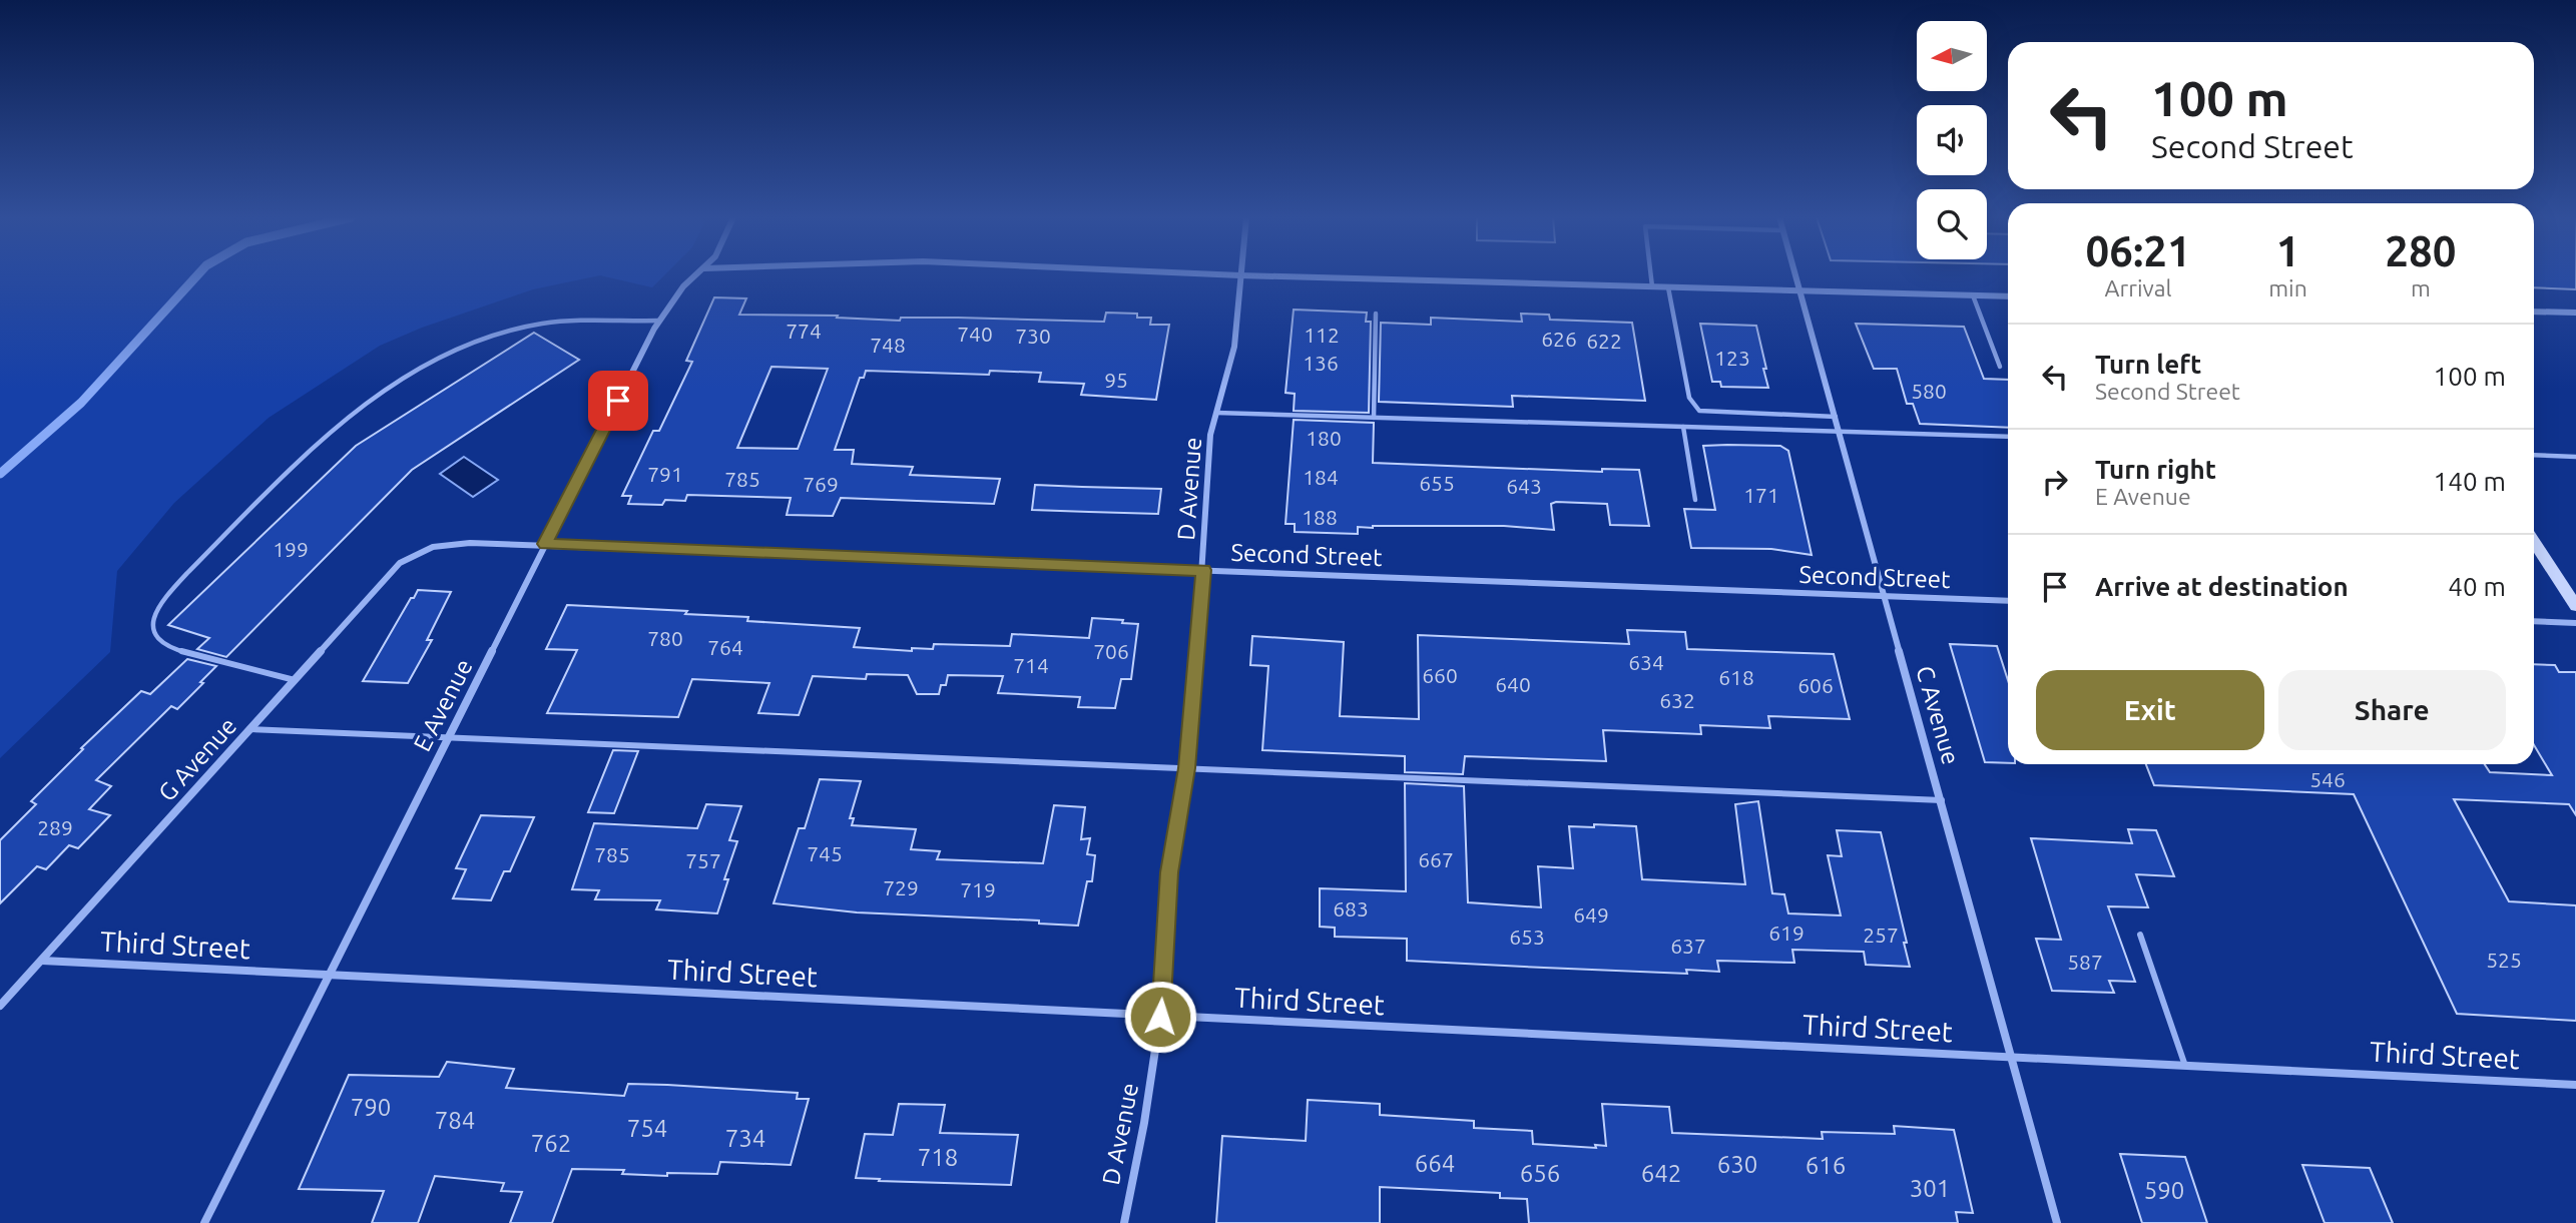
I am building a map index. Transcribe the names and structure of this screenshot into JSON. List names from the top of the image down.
{
  "streets": {
    "street": [
      "D Avenue",
      "Second Street",
      "E Avenue",
      "C Avenue",
      "G Avenue",
      "Third Street"
    ]
  },
  "crossings": [
    ["D Avenue", "Second Street"],
    ["D Avenue", "Third Street"],
    ["Second Street", "E Avenue"],
    ["Second Street", "C Avenue"],
    ["Second Street", "G Avenue"],
    ["E Avenue", "Third Street"],
    ["C Avenue", "Third Street"],
    ["G Avenue", "Third Street"]
  ],
  "house_numbers": [
    "774",
    "740",
    "112",
    "730",
    "626",
    "622",
    "748",
    "123",
    "136",
    "95",
    "580",
    "180",
    "791",
    "184",
    "785",
    "655",
    "769",
    "643",
    "171",
    "188",
    "199",
    "780",
    "764",
    "706",
    "634",
    "714",
    "660",
    "618",
    "640",
    "606",
    "632",
    "546",
    "289",
    "745",
    "785",
    "667",
    "757",
    "729",
    "719",
    "683",
    "649",
    "619",
    "257",
    "653",
    "637",
    "525",
    "587",
    "790",
    "784",
    "754",
    "734",
    "762",
    "718",
    "664",
    "630",
    "616",
    "656",
    "642",
    "301",
    "590"
  ],
  "north": "left",
  "page": {
    "turn": ["100 m", "Second Street"],
    "eta": [
      "06:21",
      "Arrival",
      "1",
      "min",
      "280",
      "m"
    ],
    "list": [
      {
        "name": "Turn left",
        "note": "Second Street",
        "value": "100 m"
      },
      {
        "name": "Turn right",
        "note": "E Avenue",
        "value": "140 m"
      },
      {
        "name": "Arrive at destination",
        "value": "40 m"
      }
    ],
    "buttons": ["Exit", "Share"]
  }
}
